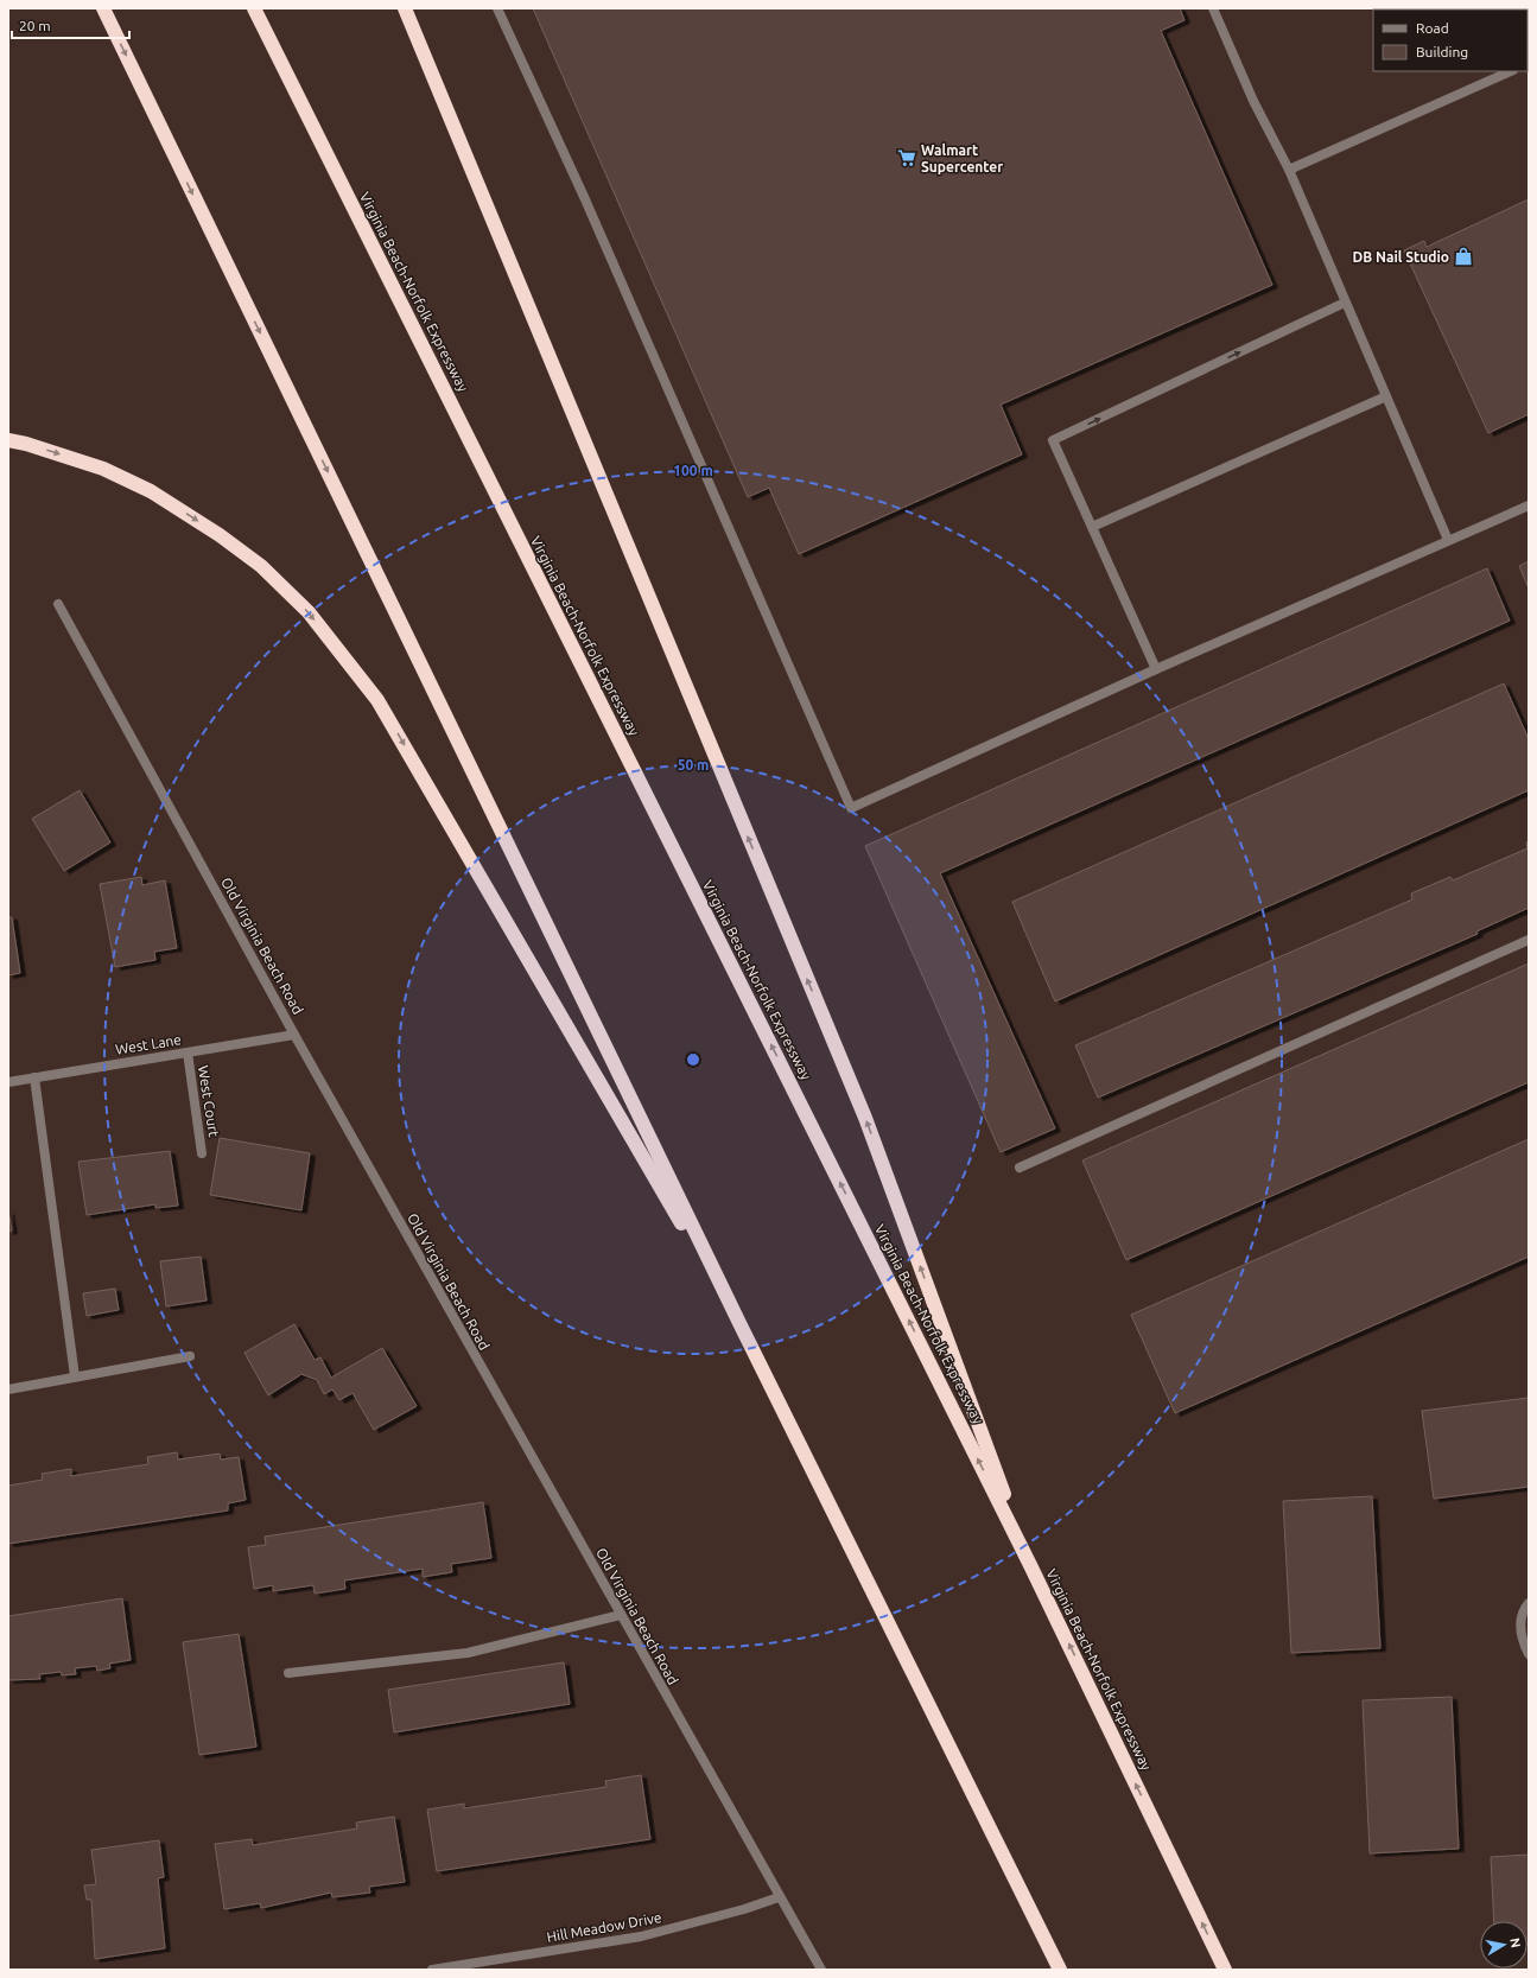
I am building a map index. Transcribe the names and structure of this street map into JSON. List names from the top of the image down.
{
  "streets": {
    "highway": ["Virginia Beach-Norfolk Expressway"],
    "street": [
      "Old Virginia Beach Road",
      "West Lane",
      "West Court",
      "Hill Meadow Drive"
    ]
  },
  "crossings": [
    ["Old Virginia Beach Road", "West Lane"],
    ["Old Virginia Beach Road", "Hill Meadow Drive"],
    ["West Lane", "West Court"]
  ],
  "places": {
    "supermarket": ["Walmart Supercenter"],
    "shop": ["DB Nail Studio"]
  },
  "legend": ["Road", "Building"],
  "scale_bar": "20 m",
  "north": "right",
  "rings": ["100 m", "50 m"]
}
